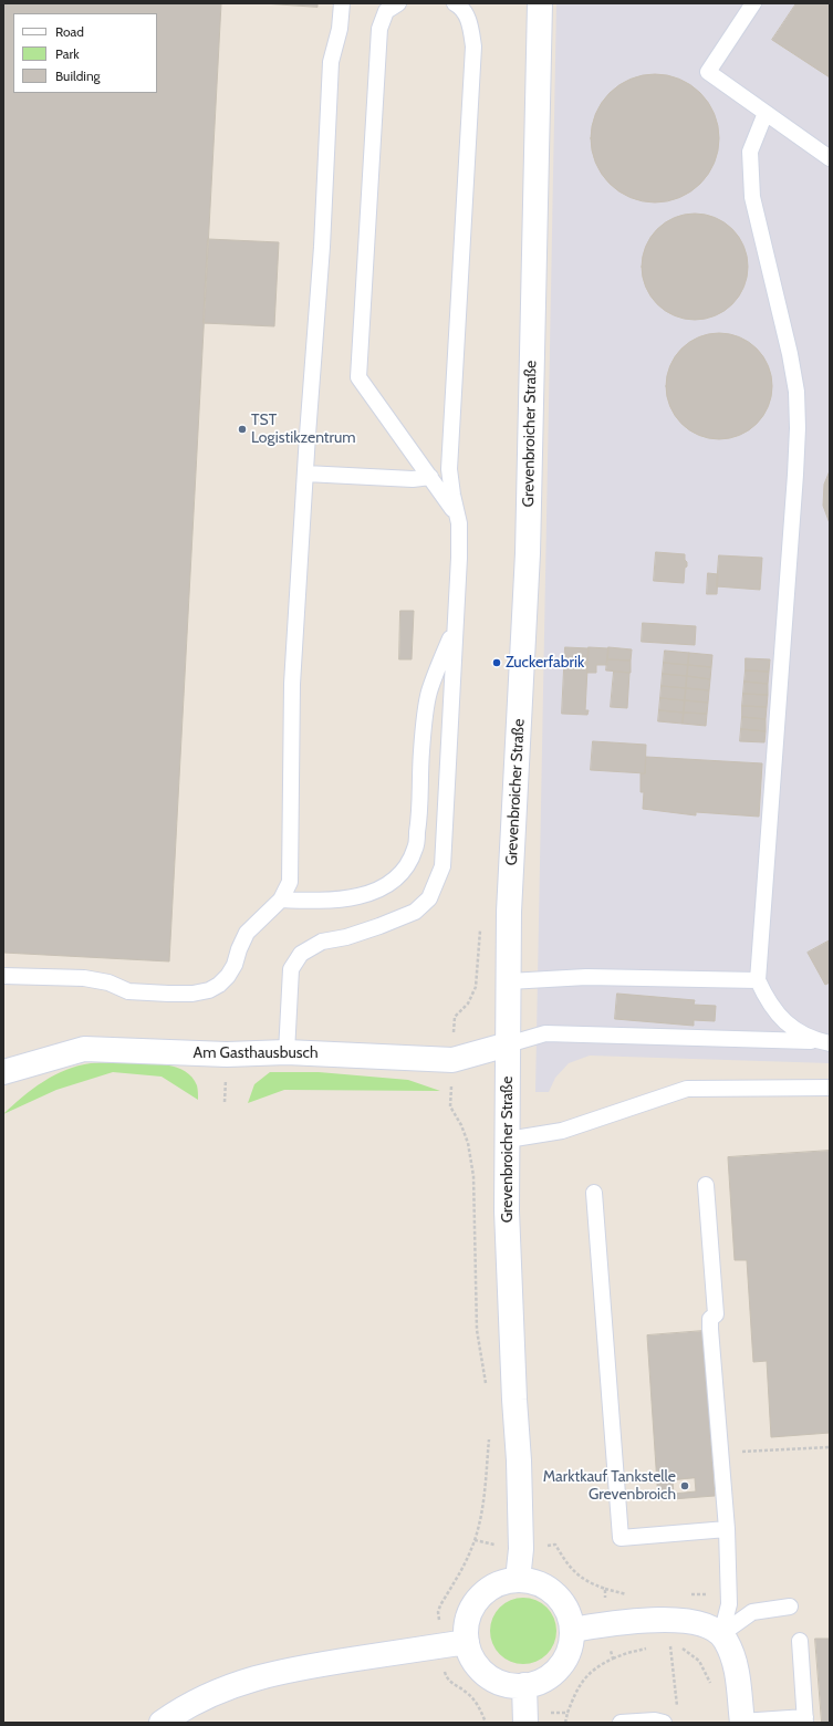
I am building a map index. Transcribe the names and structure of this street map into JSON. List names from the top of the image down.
{
  "streets": {
    "street": ["Grevenbroicher Straße", "Am Gasthausbusch"]
  },
  "crossings": [
    ["Grevenbroicher Straße", "Am Gasthausbusch"]
  ],
  "places": ["TST Logistikzentrum", "Zuckerfabrik", "Marktkauf Tankstelle Grevenbroich"],
  "legend": ["Road", "Park", "Building"]
}
